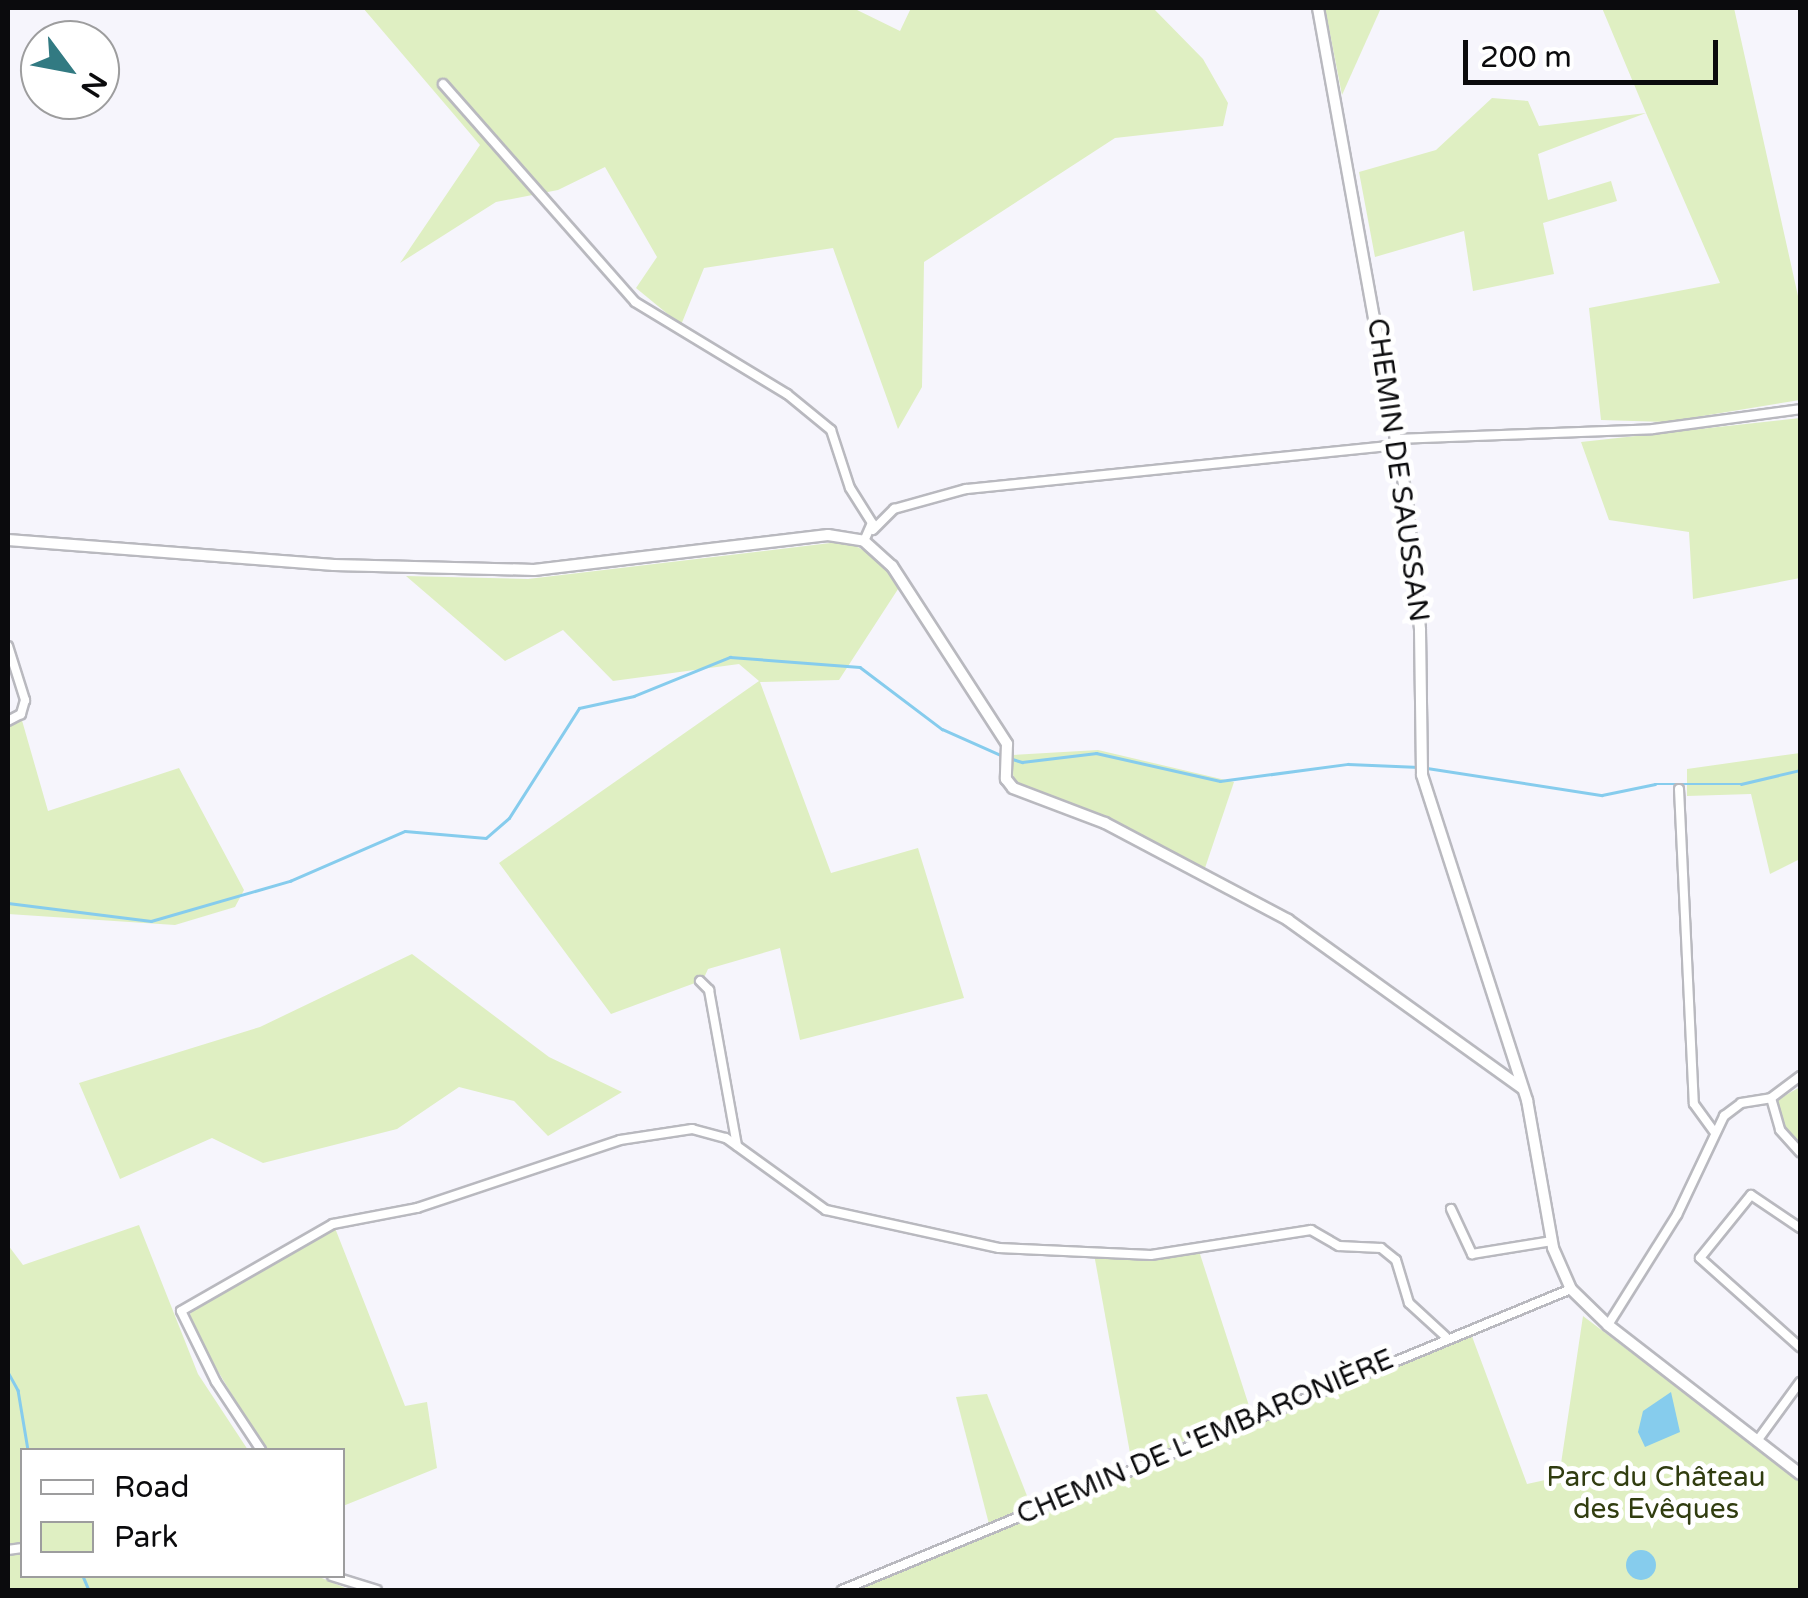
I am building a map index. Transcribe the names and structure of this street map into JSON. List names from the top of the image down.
{
  "streets": {
    "street": ["CHEMIN DE SAUSSAN", "CHEMIN DE L'EMBARONIÈRE"]
  },
  "crossings": [
    ["CHEMIN DE SAUSSAN", "CHEMIN DE L'EMBARONIÈRE"]
  ],
  "parks": ["Parc du Château des Evêques"],
  "legend": ["Road", "Park"],
  "scale_bar": "200 m",
  "north": "bottom right"
}
